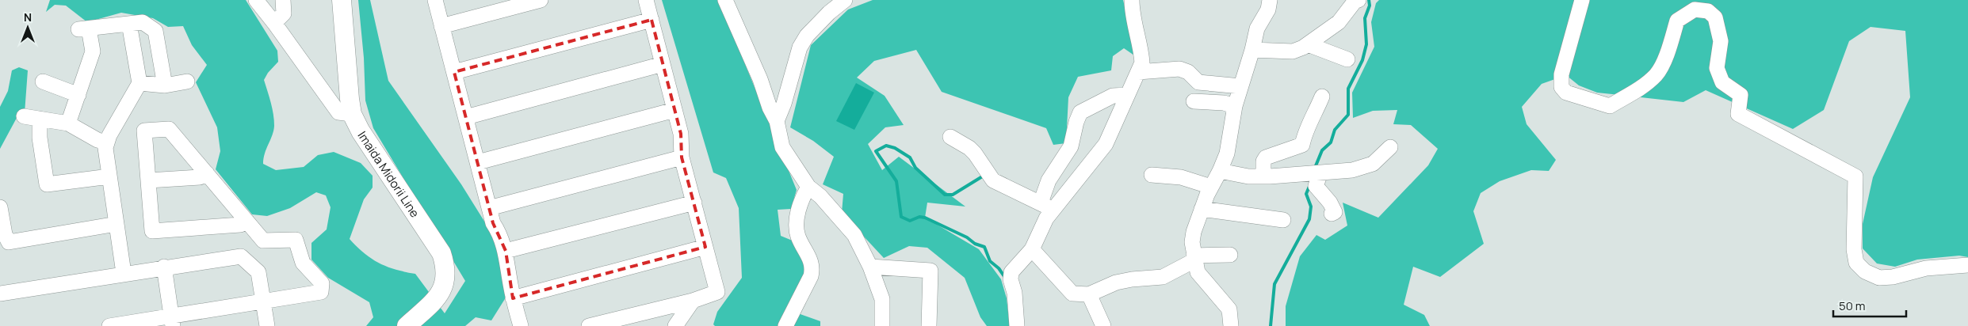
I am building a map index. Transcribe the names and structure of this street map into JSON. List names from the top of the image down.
{
  "streets": {
    "main road": ["Imaida Midorii Line"]
  },
  "scale_bar": "50 m",
  "north": "top"
}
